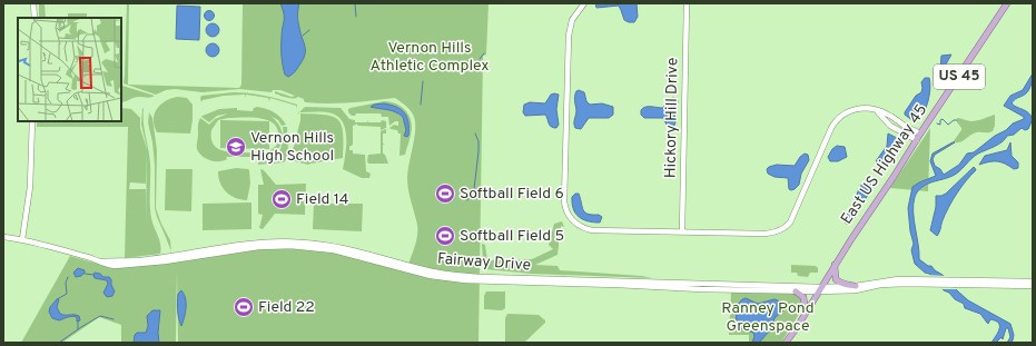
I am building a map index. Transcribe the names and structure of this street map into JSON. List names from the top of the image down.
{
  "streets": {
    "main road": [
      "US 45",
      "Hickory Hill Drive",
      "East US Highway 45",
      "Fairway Drive"
    ]
  },
  "crossings": [
    ["East US Highway 45", "Fairway Drive"]
  ],
  "parks": ["Vernon Hills Athletic Complex", "Ranney Pond Greenspace"],
  "places": {
    "school or university": ["Vernon Hills High School"],
    "sports": [
      "Softball Field 6",
      "Field 14",
      "Softball Field 5",
      "Field 22"
    ]
  }
}
